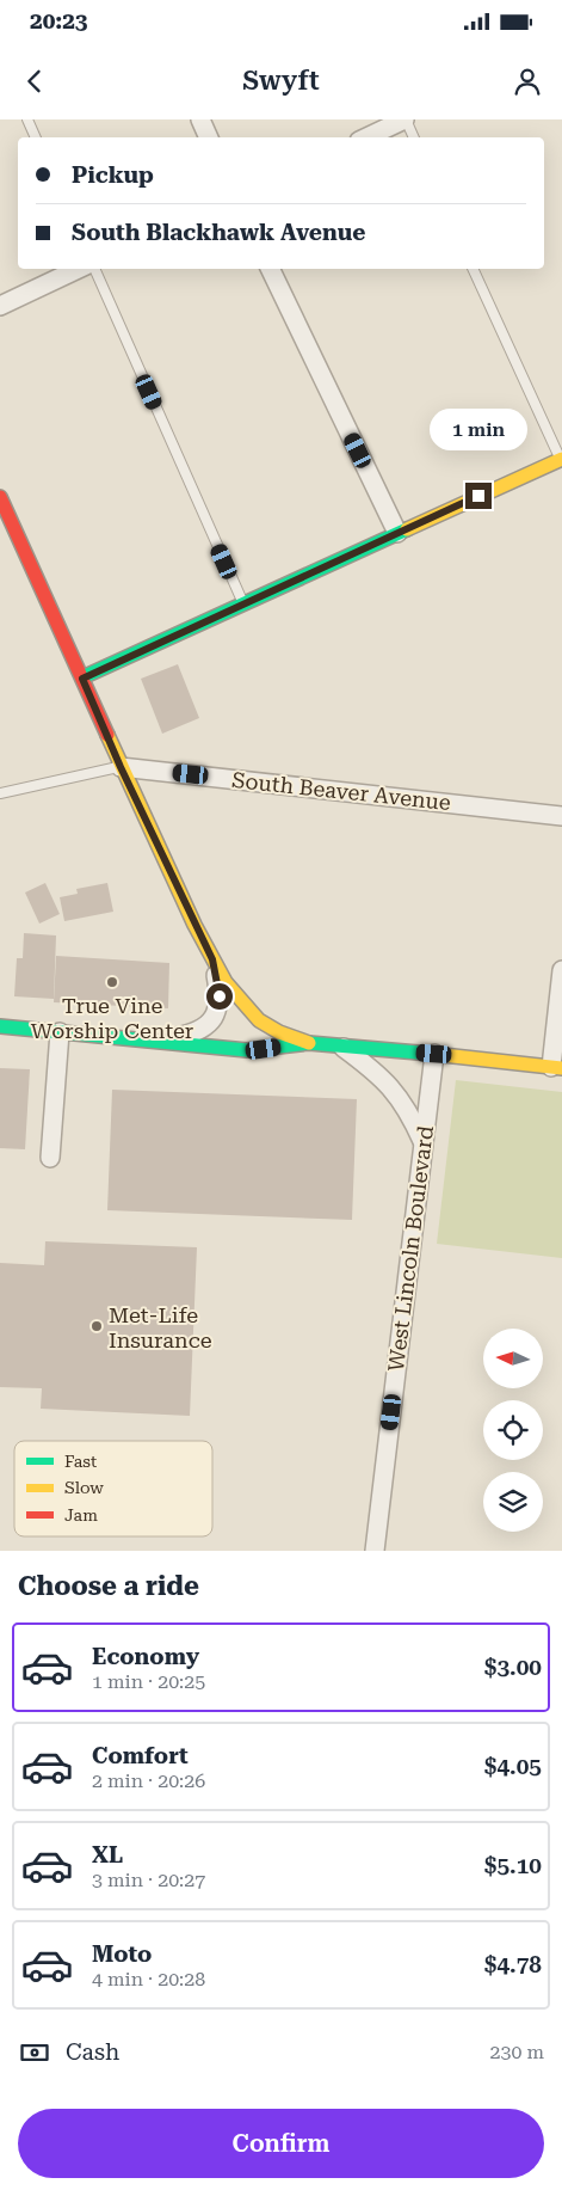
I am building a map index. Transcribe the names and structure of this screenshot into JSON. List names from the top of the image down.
{
  "streets": {
    "street": ["South Beaver Avenue", "West Lincoln Boulevard"]
  },
  "places": ["True Vine Worship Center", "Met-Life Insurance"],
  "legend": ["Fast", "Slow", "Jam"],
  "north": "left",
  "page": {
    "status": "20:23",
    "header": "Swyft",
    "banner": ["Pickup", "South Blackhawk Avenue"],
    "bubble": "1 min",
    "heading": "Choose a ride",
    "list": [
      {
        "name": "Economy",
        "note": "1 min · 20:25",
        "value": "$3.00"
      },
      {
        "name": "Comfort",
        "note": "2 min · 20:26",
        "value": "$4.05"
      },
      {
        "name": "XL",
        "note": "3 min · 20:27",
        "value": "$5.10"
      },
      {
        "name": "Moto",
        "note": "4 min · 20:28",
        "value": "$4.78"
      }
    ],
    "pay": ["Cash", "230 m"],
    "buttons": "Confirm"
  }
}
